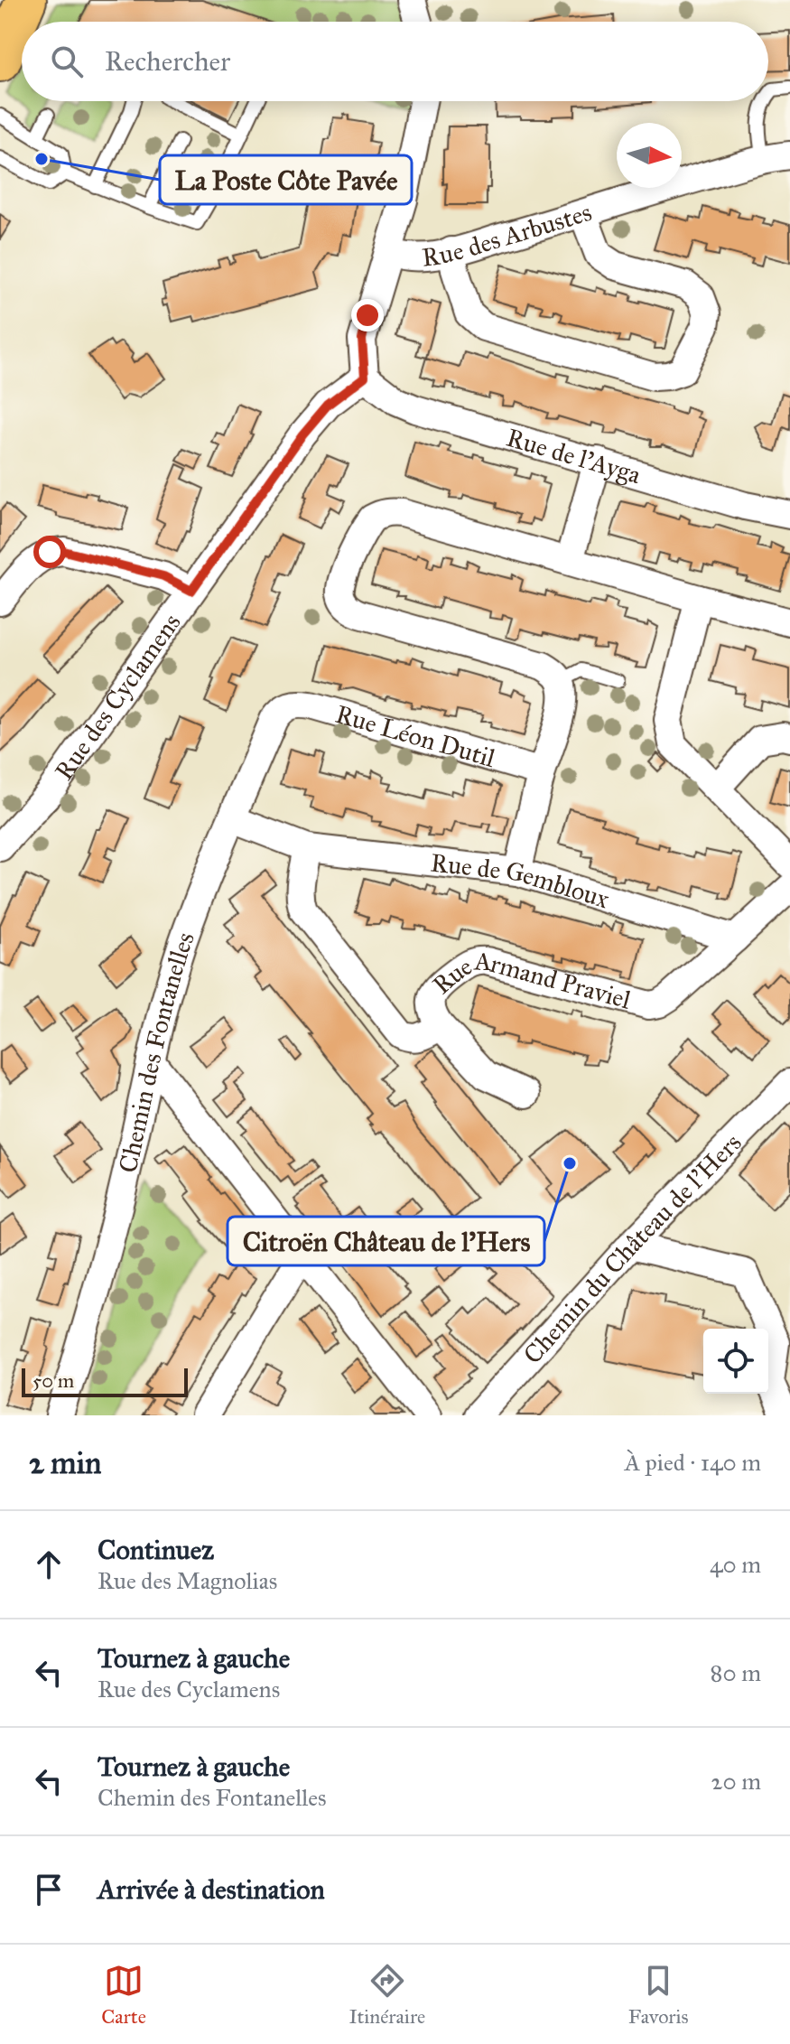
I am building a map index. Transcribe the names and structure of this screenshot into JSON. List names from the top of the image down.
{
  "streets": {
    "street": [
      "Rue des Arbustes",
      "Rue de l'Ayga",
      "Rue des Cyclamens",
      "Rue Léon Dutil",
      "Rue de Gembloux",
      "Rue Armand Praviel",
      "Chemin des Fontanelles",
      "Chemin du Château de l'Hers"
    ]
  },
  "crossings": [
    ["Rue de l'Ayga", "Rue des Cyclamens"],
    ["Rue Léon Dutil", "Chemin des Fontanelles"],
    ["Rue de Gembloux", "Rue Armand Praviel"],
    ["Rue de Gembloux", "Chemin des Fontanelles"]
  ],
  "places": ["La Poste Côte Pavée", "Citroën Château de l'Hers"],
  "scale_bar": "50 m",
  "north": "right",
  "page": {
    "search": "Rechercher",
    "scale": "50 m",
    "heading": ["2 min", "À pied · 140 m"],
    "list": [
      ["Continuez", "Rue des Magnolias", "40 m"],
      ["Tournez à gauche", "Rue des Cyclamens", "80 m"],
      ["Tournez à gauche", "Chemin des Fontanelles", "20 m"],
      "Arrivée à destination"
    ],
    "nav": ["Carte", "Itinéraire", "Favoris"]
  }
}
